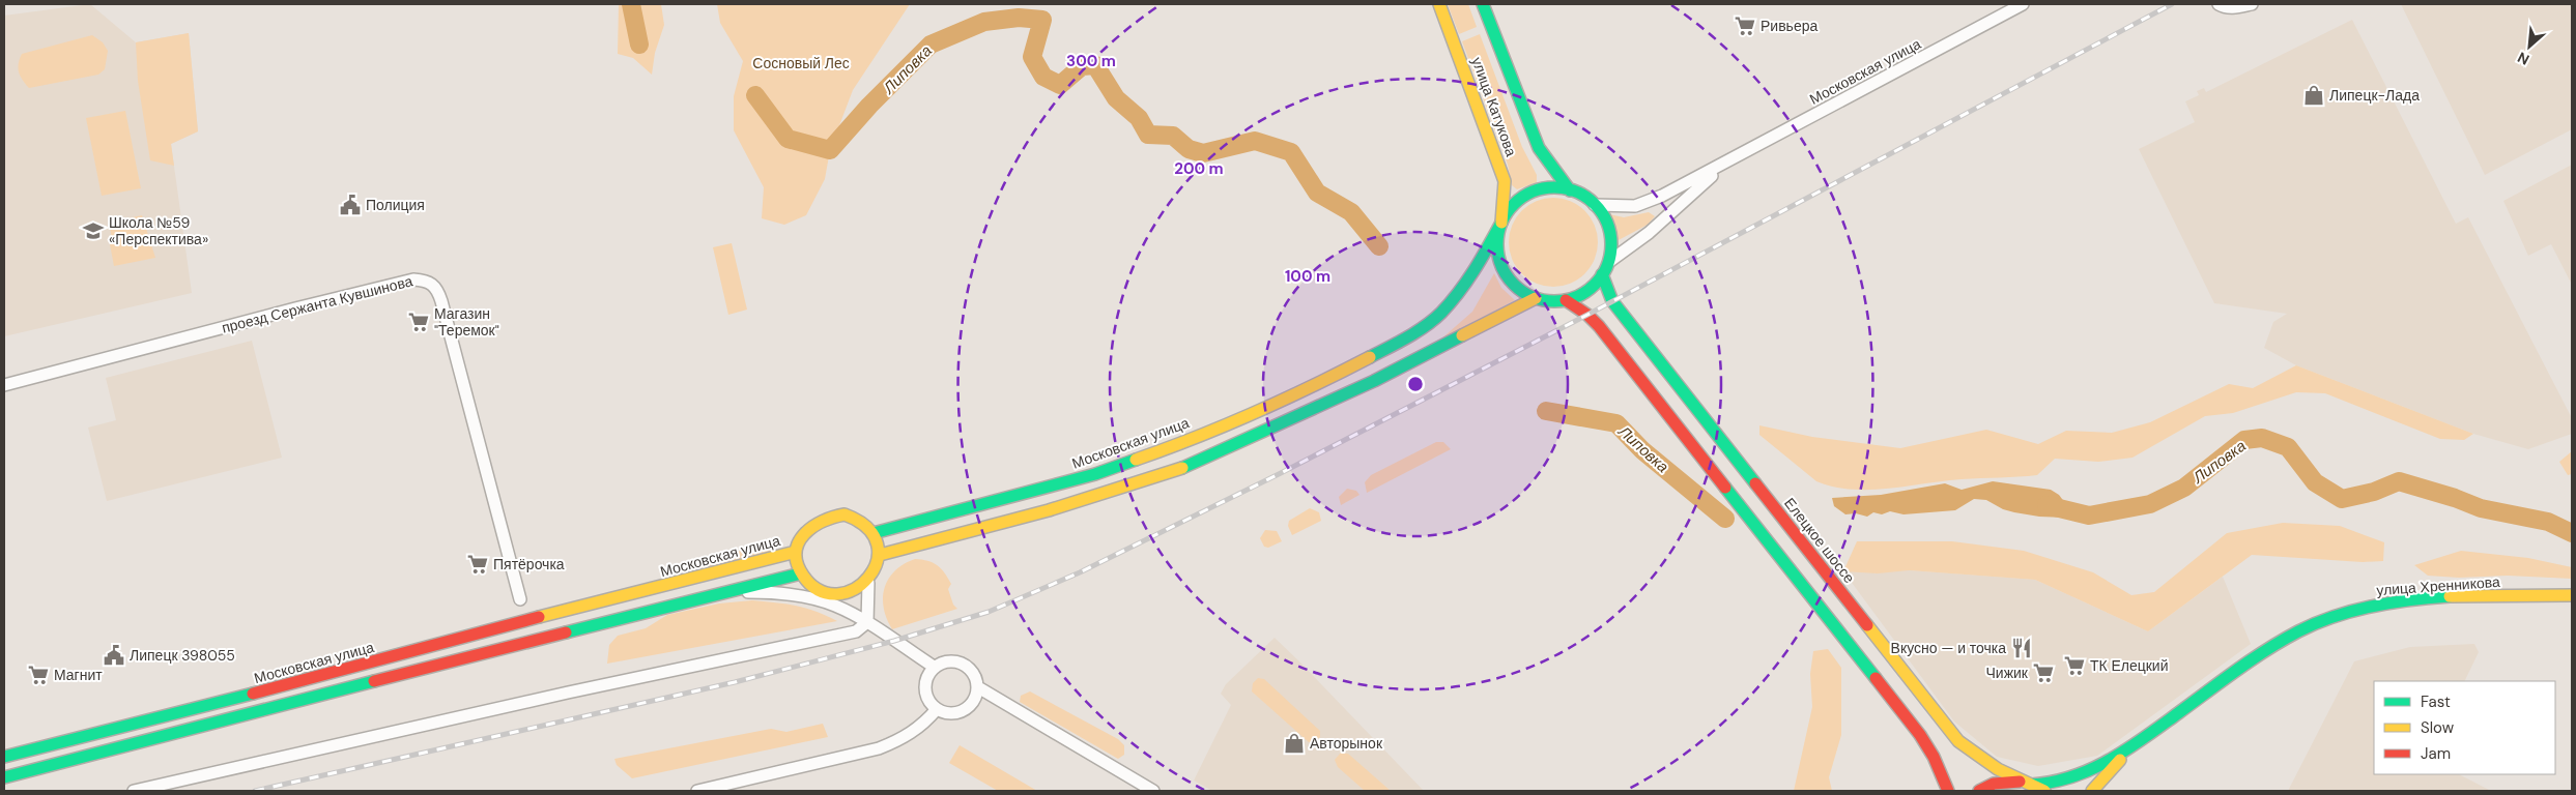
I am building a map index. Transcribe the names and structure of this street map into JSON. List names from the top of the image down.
{
  "streets": {
    "main road": [
      "Московская улица",
      "улица Катукова",
      "Елецкое шоссе",
      "улица Хренникова"
    ],
    "street": ["проезд Сержанта Кувшинова"]
  },
  "crossings": [
    ["Московская улица", "улица Катукова"],
    ["Московская улица", "Елецкое шоссе"],
    ["улица Катукова", "Елецкое шоссе"]
  ],
  "water": ["Липовка"],
  "parks": ["Сосновый Лес"],
  "places": {
    "supermarket": [
      "Ривьера",
      "Магазин \"Теремок\"",
      "Пятёрочка",
      "ТК Елецкий",
      "Чижик",
      "Магнит"
    ],
    "shop": ["Липецк-Лада", "Авторынок"],
    "public building": ["Полиция", "Липецк 398055"],
    "school or university": ["Школа №59 «Перспектива»"],
    "restaurant": ["Вкусно — и точка"]
  },
  "legend": ["Fast", "Slow", "Jam"],
  "north": "bottom left",
  "rings": ["300 m", "200 m", "100 m"]
}
